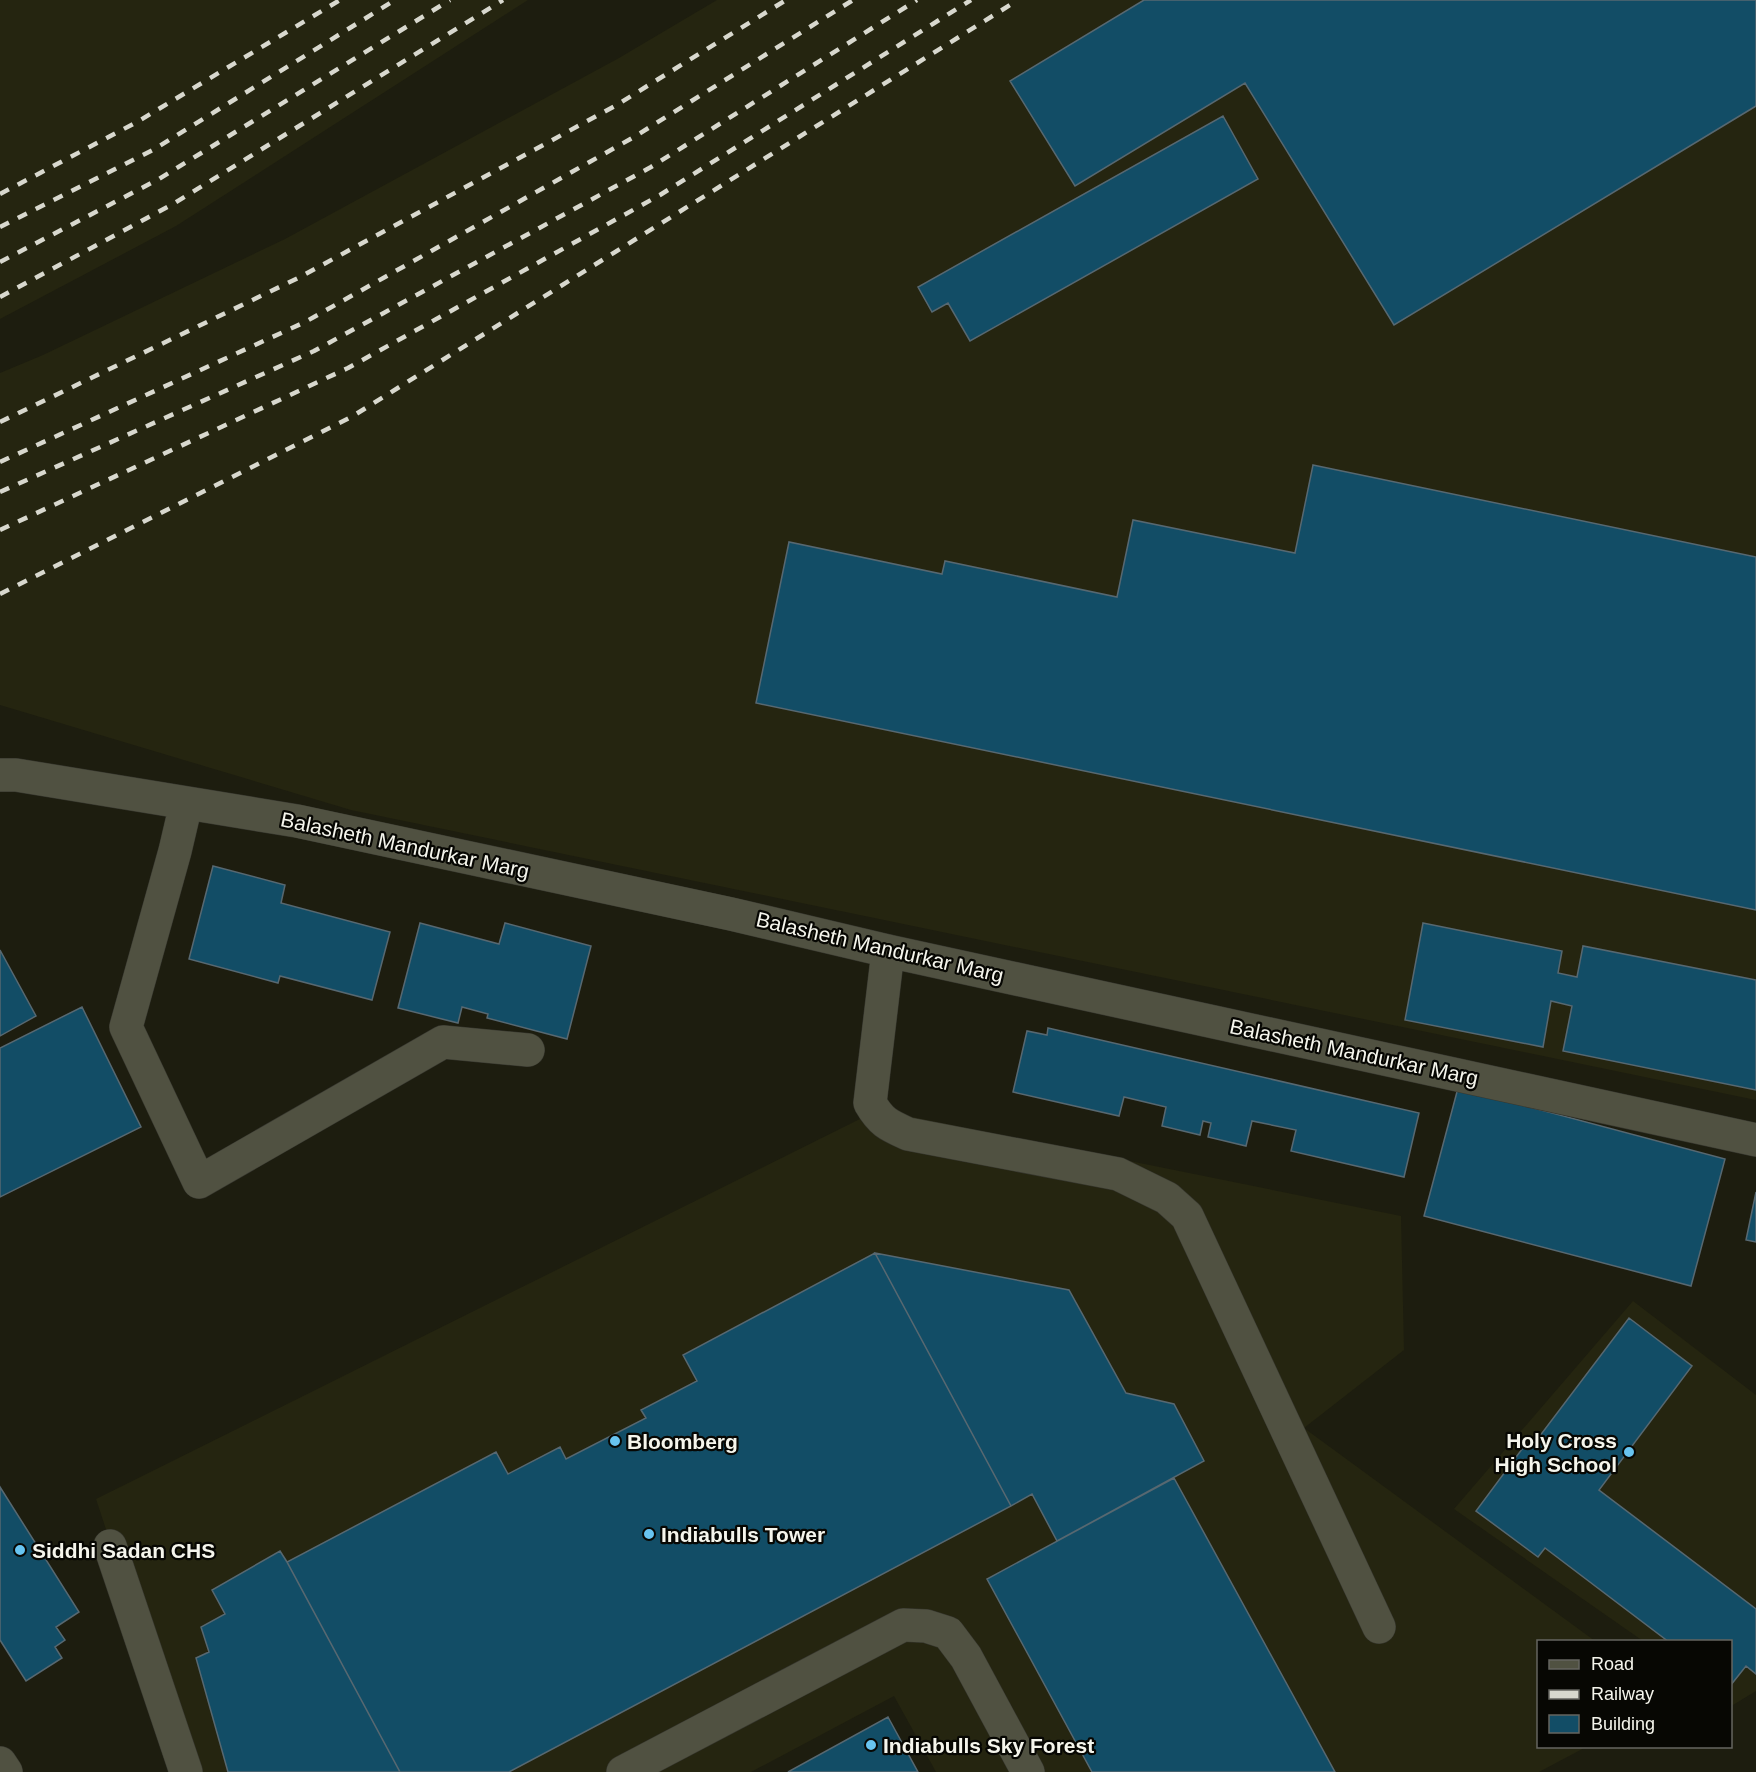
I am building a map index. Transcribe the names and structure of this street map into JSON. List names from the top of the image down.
{
  "streets": {
    "street": ["Balasheth Mandurkar Marg"]
  },
  "places": [
    "Bloomberg",
    "Holy Cross High School",
    "Indiabulls Tower",
    "Siddhi Sadan CHS",
    "Indiabulls Sky Forest"
  ],
  "legend": ["Road", "Railway", "Building"]
}
